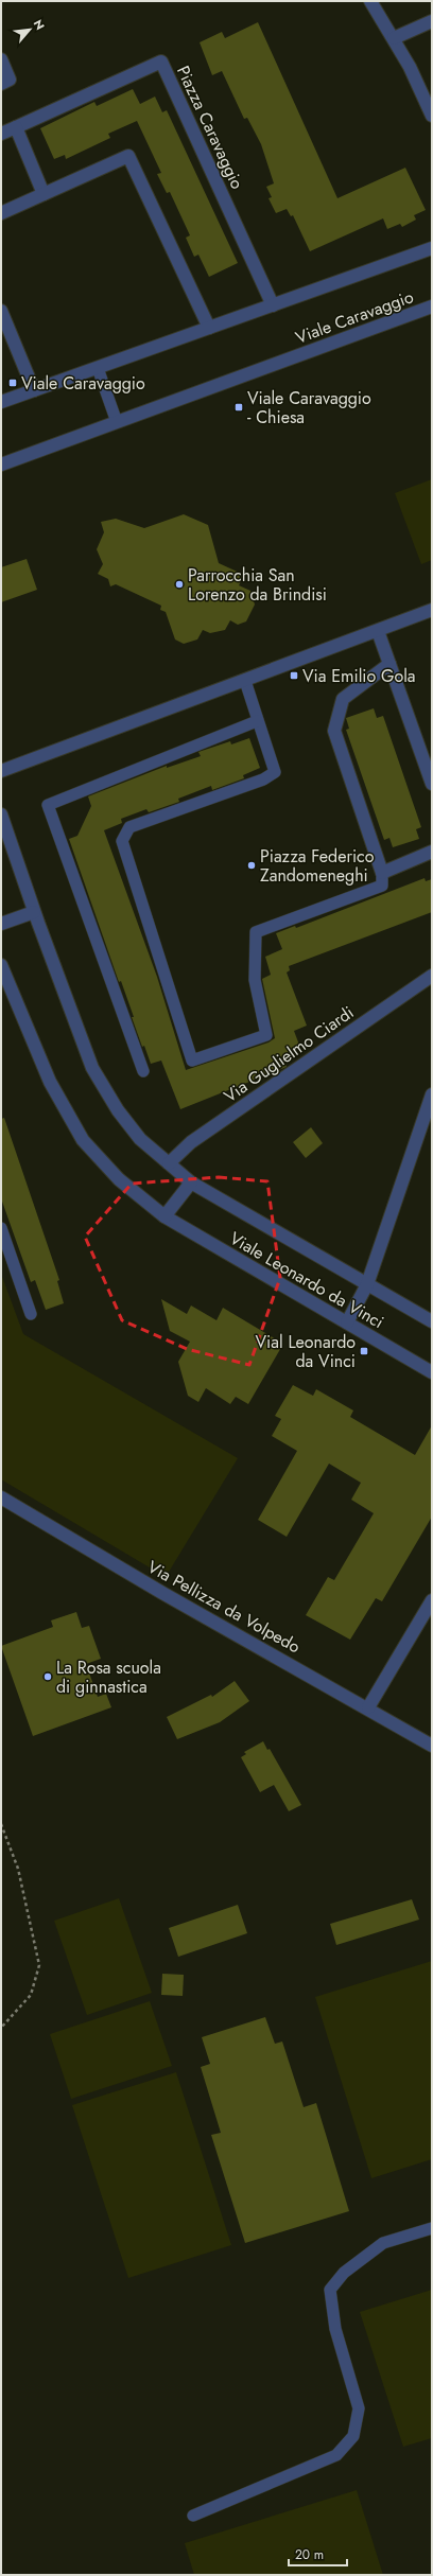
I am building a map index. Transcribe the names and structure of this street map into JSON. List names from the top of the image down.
{
  "streets": {
    "street": [
      "Piazza Caravaggio",
      "Viale Caravaggio",
      "Via Guglielmo Ciardi",
      "Viale Leonardo da Vinci",
      "Via Pellizza da Volpedo"
    ]
  },
  "crossings": [
    ["Via Guglielmo Ciardi", "Viale Leonardo da Vinci"]
  ],
  "places": {
    "transit": [
      "Viale Caravaggio",
      "Viale Caravaggio - Chiesa",
      "Via Emilio Gola",
      "Vial Leonardo da Vinci"
    ],
    "other": ["Parrocchia San Lorenzo da Brindisi", "Piazza Federico Zandomeneghi", "La Rosa scuola di ginnastica"]
  },
  "scale_bar": "20 m",
  "north": "top right"
}
